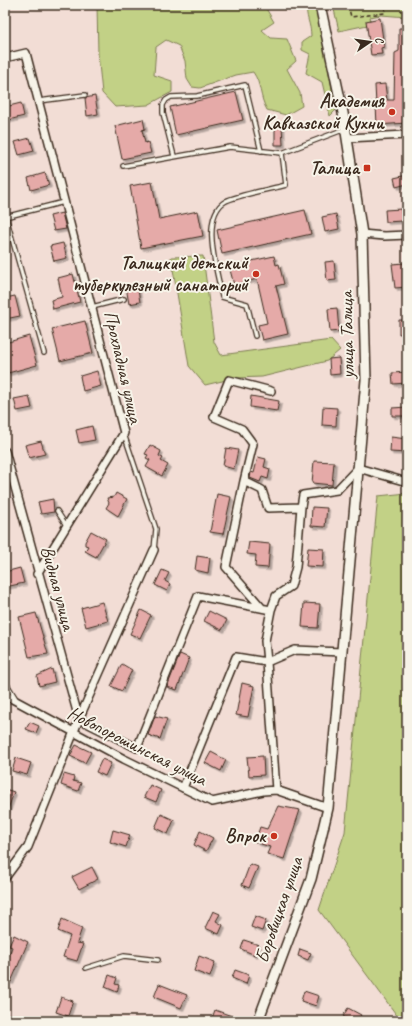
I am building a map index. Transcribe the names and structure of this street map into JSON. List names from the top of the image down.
{
  "streets": {
    "street": [
      "улица Талица",
      "Прохладная улица",
      "Видная улица",
      "Новопорошинская улица",
      "Боровицкая улица"
    ]
  },
  "crossings": [
    ["улица Талица", "Боровицкая улица"],
    ["Прохладная улица", "Видная улица"],
    ["Новопорошинская улица", "Боровицкая улица"]
  ],
  "places": {
    "other": ["Академия Кавказской Кухни", "Талицкий детский туберкулезный санаторий", "Впрок"],
    "transit": ["Талица"]
  },
  "north": "right"
}
